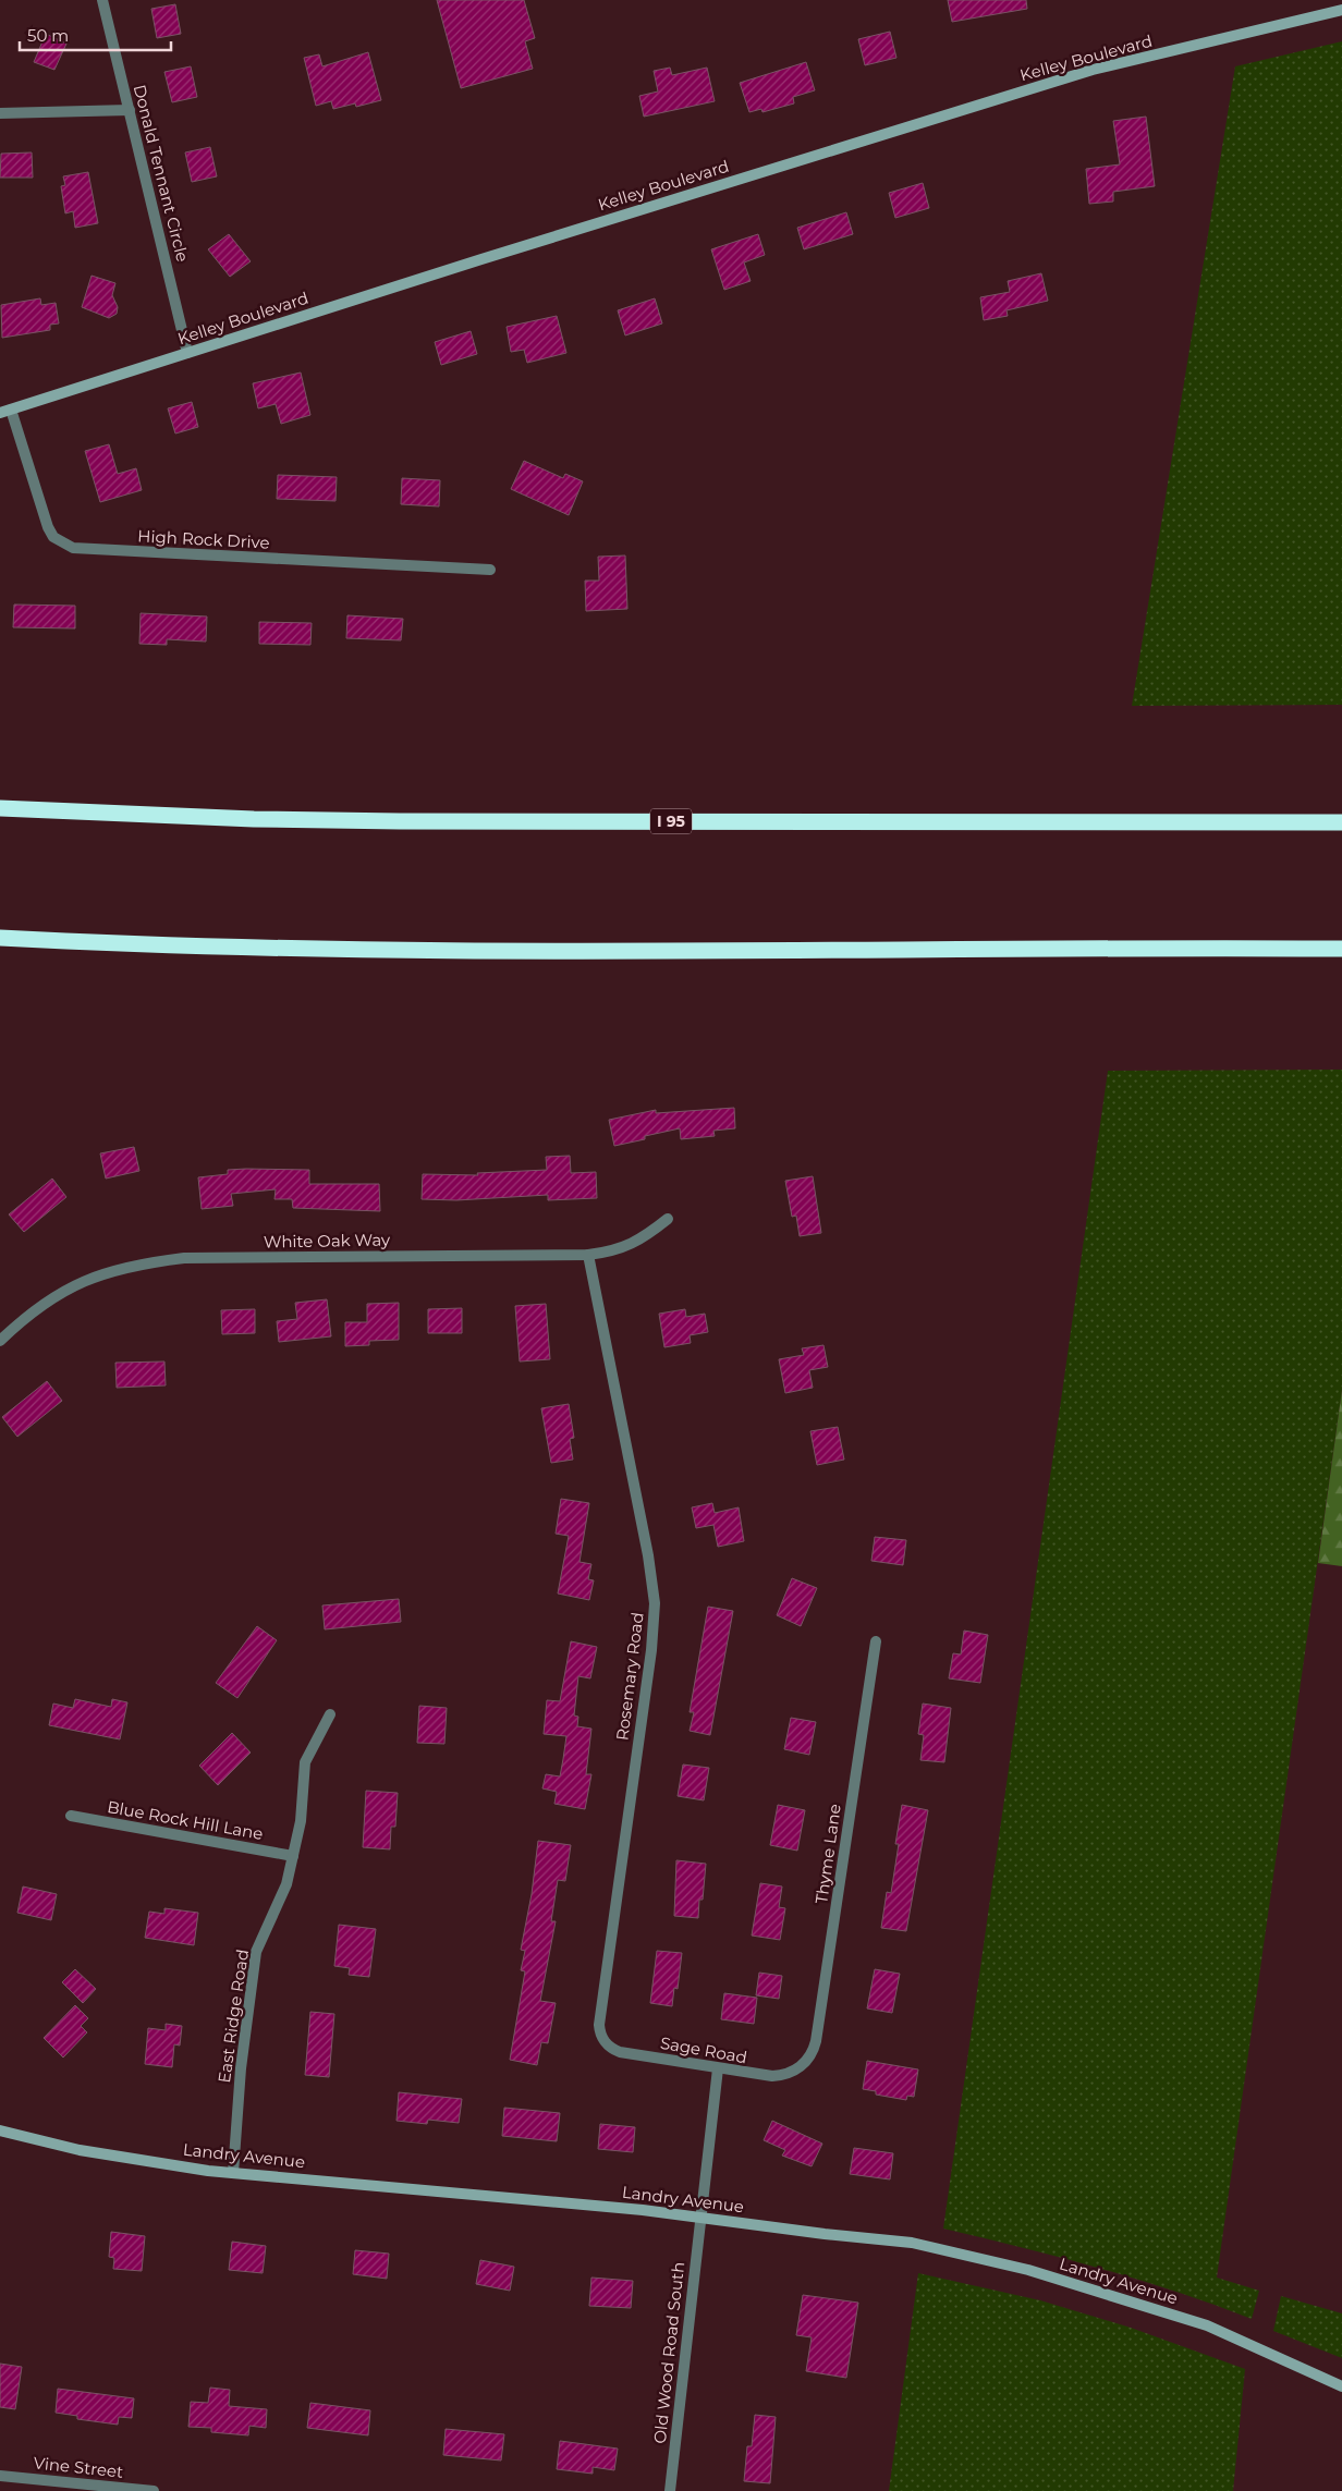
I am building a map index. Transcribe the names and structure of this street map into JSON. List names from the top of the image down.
{
  "streets": {
    "highway": ["I 95"],
    "main road": ["Kelley Boulevard", "Landry Avenue"],
    "street": [
      "Donald Tennant Circle",
      "High Rock Drive",
      "White Oak Way",
      "Rosemary Road",
      "Blue Rock Hill Lane",
      "Thyme Lane",
      "East Ridge Road",
      "Sage Road",
      "Old Wood Road South",
      "Vine Street"
    ]
  },
  "crossings": [
    ["Kelley Boulevard", "Donald Tennant Circle"],
    ["Kelley Boulevard", "High Rock Drive"],
    ["White Oak Way", "Rosemary Road"],
    ["Rosemary Road", "Sage Road"],
    ["Blue Rock Hill Lane", "East Ridge Road"],
    ["Thyme Lane", "Sage Road"],
    ["East Ridge Road", "Landry Avenue"],
    ["Sage Road", "Old Wood Road South"],
    ["Landry Avenue", "Old Wood Road South"]
  ],
  "scale_bar": "50 m"
}
